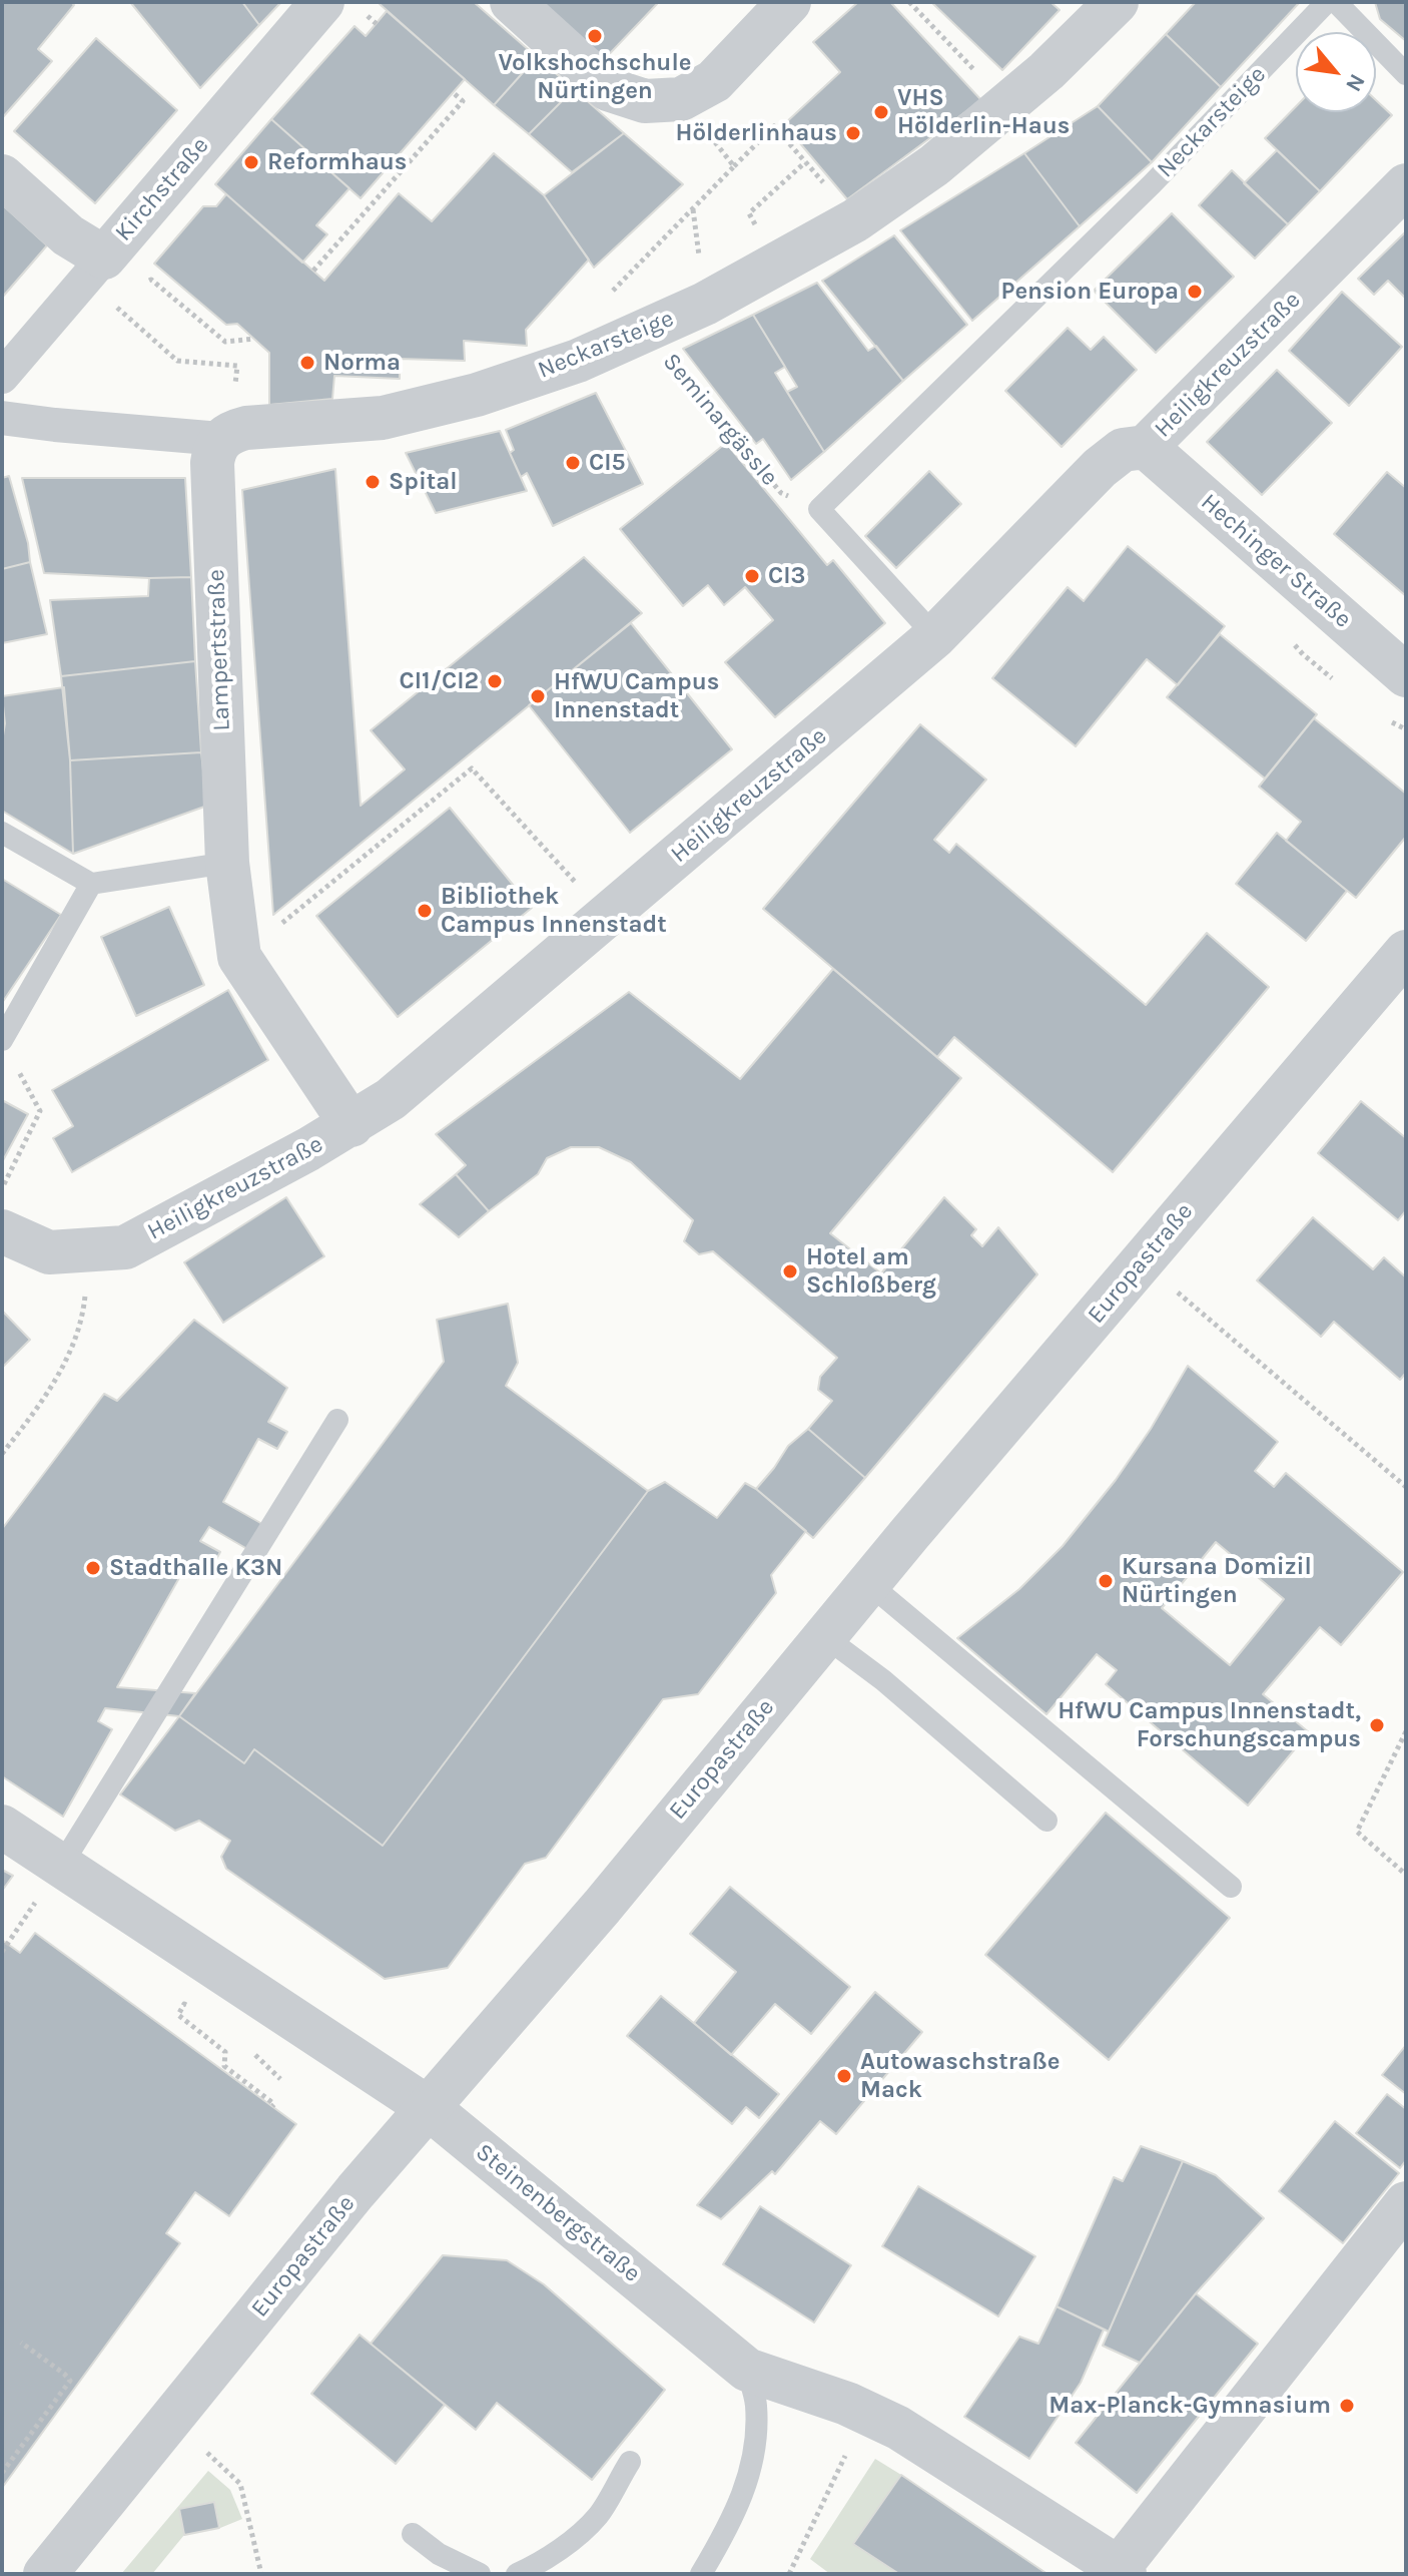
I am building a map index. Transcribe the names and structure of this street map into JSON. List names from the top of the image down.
{
  "streets": {
    "street": [
      "Neckarsteige",
      "Kirchstraße",
      "Heiligkreuzstraße",
      "Hechinger Straße",
      "Lampertstraße",
      "Europastraße",
      "Steinenbergstraße"
    ],
    "path": ["Seminargässle"]
  },
  "crossings": [
    ["Neckarsteige", "Seminargässle"],
    ["Neckarsteige", "Lampertstraße"],
    ["Heiligkreuzstraße", "Hechinger Straße"],
    ["Heiligkreuzstraße", "Lampertstraße"],
    ["Europastraße", "Steinenbergstraße"]
  ],
  "places": [
    "Volkshochschule Nürtingen",
    "VHS Hölderlin-Haus",
    "Hölderlinhaus",
    "Reformhaus",
    "Pension Europa",
    "Norma",
    "CI5",
    "Spital",
    "CI3",
    "CI1/CI2",
    "HfWU Campus Innenstadt",
    "Bibliothek Campus Innenstadt",
    "Hotel am Schloßberg",
    "Stadthalle K3N",
    "Kursana Domizil Nürtingen",
    "HfWU Campus Innenstadt, Forschungscampus",
    "Autowaschstraße Mack",
    "Max-Planck-Gymnasium"
  ],
  "north": "bottom right"
}
